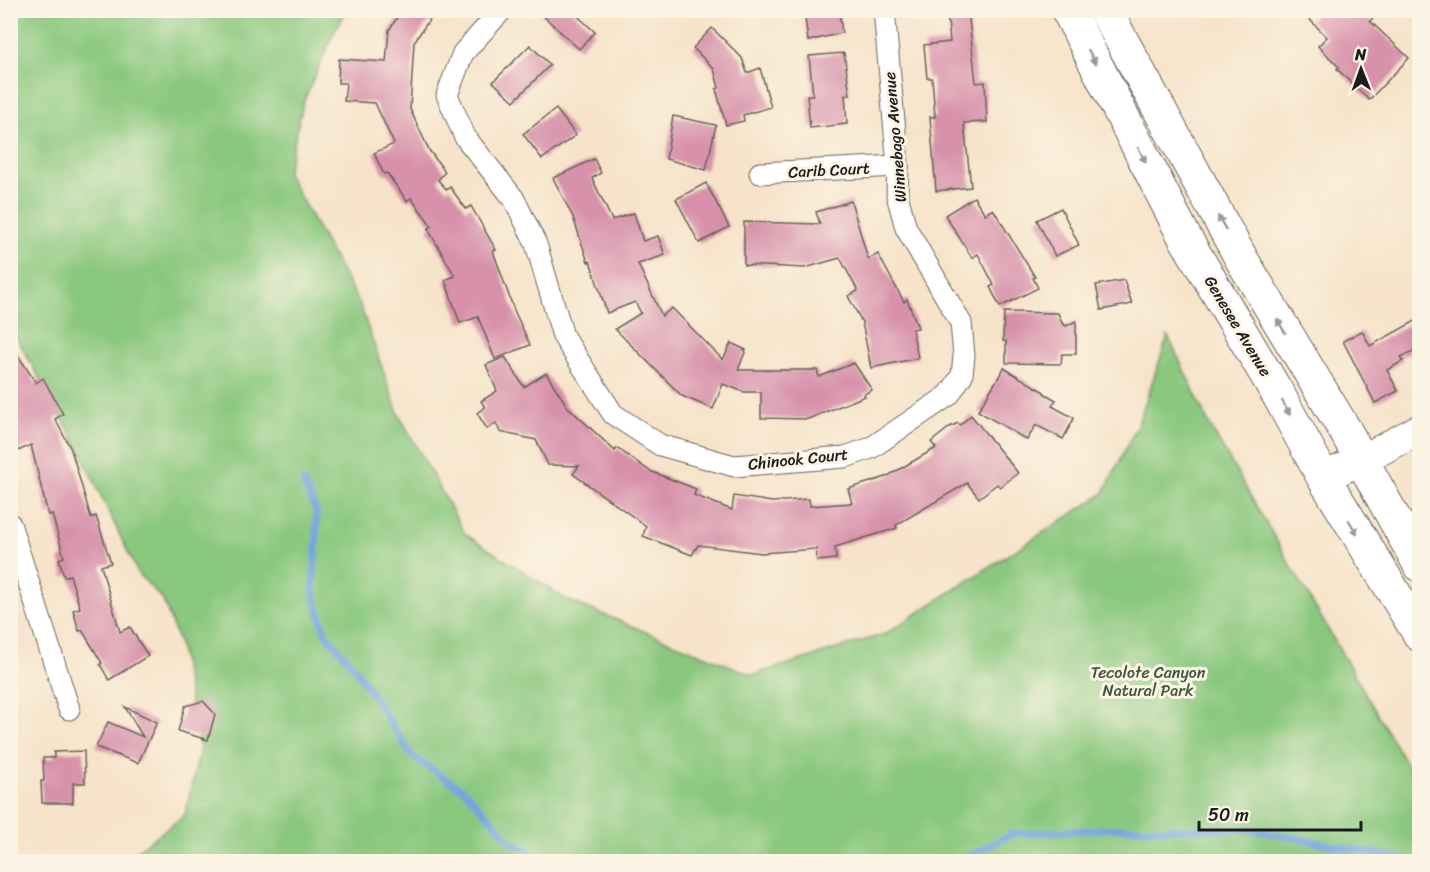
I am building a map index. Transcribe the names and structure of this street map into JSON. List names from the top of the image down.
{
  "streets": {
    "main road": ["Genesee Avenue"],
    "street": ["Winnebago Avenue", "Carib Court", "Chinook Court"]
  },
  "crossings": [
    ["Winnebago Avenue", "Carib Court"],
    ["Winnebago Avenue", "Chinook Court"]
  ],
  "parks": ["Tecolote Canyon Natural Park"],
  "scale_bar": "50 m",
  "north": "top"
}
